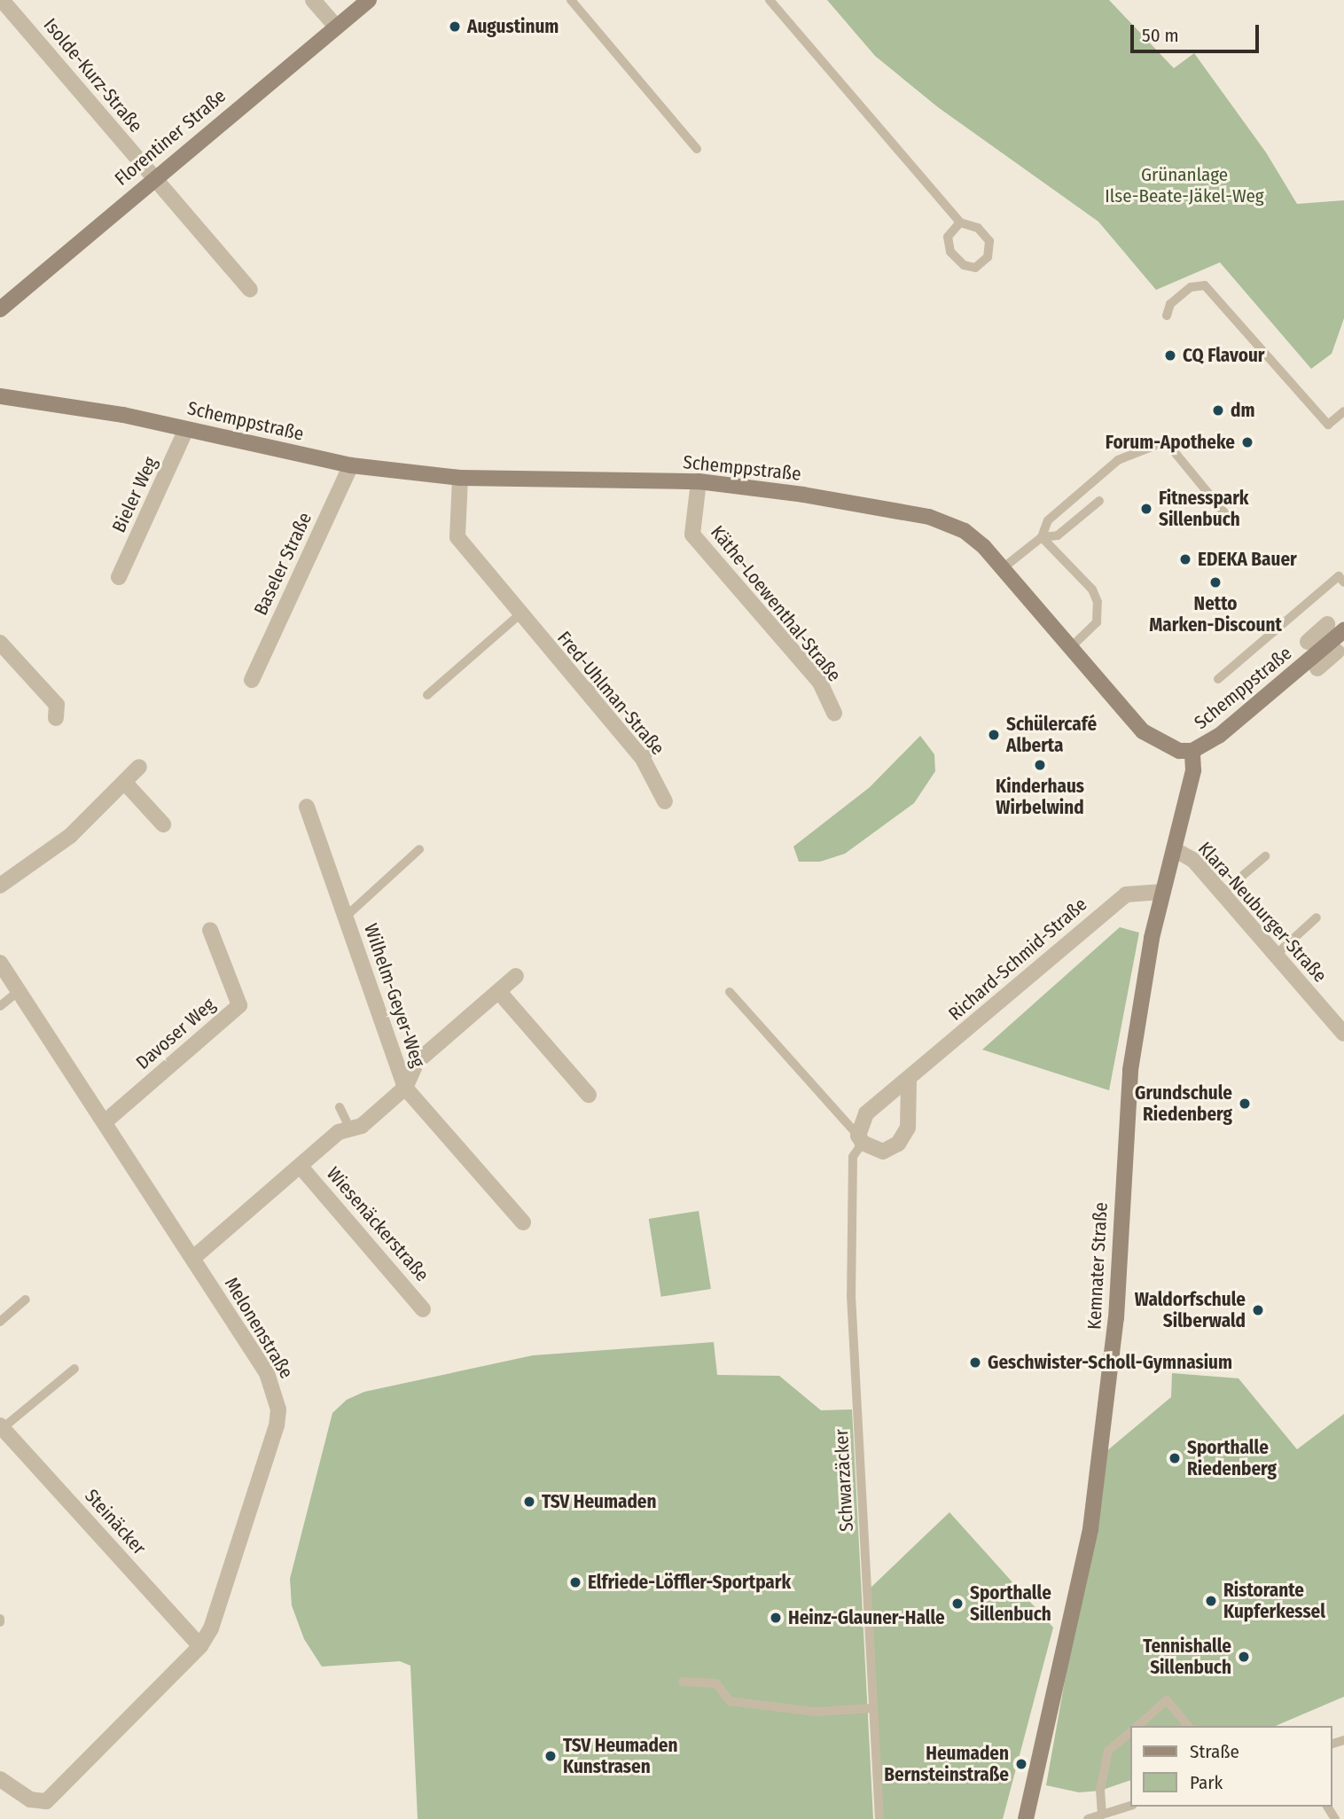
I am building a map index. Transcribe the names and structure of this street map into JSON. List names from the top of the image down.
{
  "streets": {
    "street": [
      "Isolde-Kurz-Straße",
      "Florentiner Straße",
      "Schemppstraße",
      "Bieler Weg",
      "Baseler Straße",
      "Käthe-Loewenthal-Straße",
      "Fred-Uhlman-Straße",
      "Klara-Neuburger-Straße",
      "Richard-Schmid-Straße",
      "Wilhelm-Geyer-Weg",
      "Davoser Weg",
      "Wiesenäckerstraße",
      "Kemnater Straße",
      "Melonenstraße",
      "Steinäcker"
    ],
    "lane": ["Schwarzäcker"]
  },
  "crossings": [
    ["Isolde-Kurz-Straße", "Florentiner Straße"],
    ["Schemppstraße", "Bieler Weg"],
    ["Schemppstraße", "Baseler Straße"],
    ["Schemppstraße", "Käthe-Loewenthal-Straße"],
    ["Schemppstraße", "Fred-Uhlman-Straße"],
    ["Schemppstraße", "Kemnater Straße"],
    ["Klara-Neuburger-Straße", "Kemnater Straße"],
    ["Richard-Schmid-Straße", "Kemnater Straße"],
    ["Richard-Schmid-Straße", "Schwarzäcker"],
    ["Wilhelm-Geyer-Weg", "Wiesenäckerstraße"],
    ["Davoser Weg", "Melonenstraße"],
    ["Wiesenäckerstraße", "Melonenstraße"],
    ["Melonenstraße", "Steinäcker"]
  ],
  "parks": ["Grünanlage Ilse-Beate-Jäkel-Weg"],
  "places": [
    "Augustinum",
    "CQ Flavour",
    "dm",
    "Forum-Apotheke",
    "Fitnesspark Sillenbuch",
    "EDEKA Bauer",
    "Netto Marken-Discount",
    "Schülercafé Alberta",
    "Kinderhaus Wirbelwind",
    "Grundschule Riedenberg",
    "Waldorfschule Silberwald",
    "Geschwister-Scholl-Gymnasium",
    "Sporthalle Riedenberg",
    "TSV Heumaden",
    "Elfriede-Löffler-Sportpark",
    "Ristorante Kupferkessel",
    "Sporthalle Sillenbuch",
    "Heinz-Glauner-Halle",
    "Tennishalle Sillenbuch",
    "TSV Heumaden Kunstrasen",
    "Heumaden Bernsteinstraße"
  ],
  "legend": ["Straße", "Park"],
  "scale_bar": "50 m"
}
